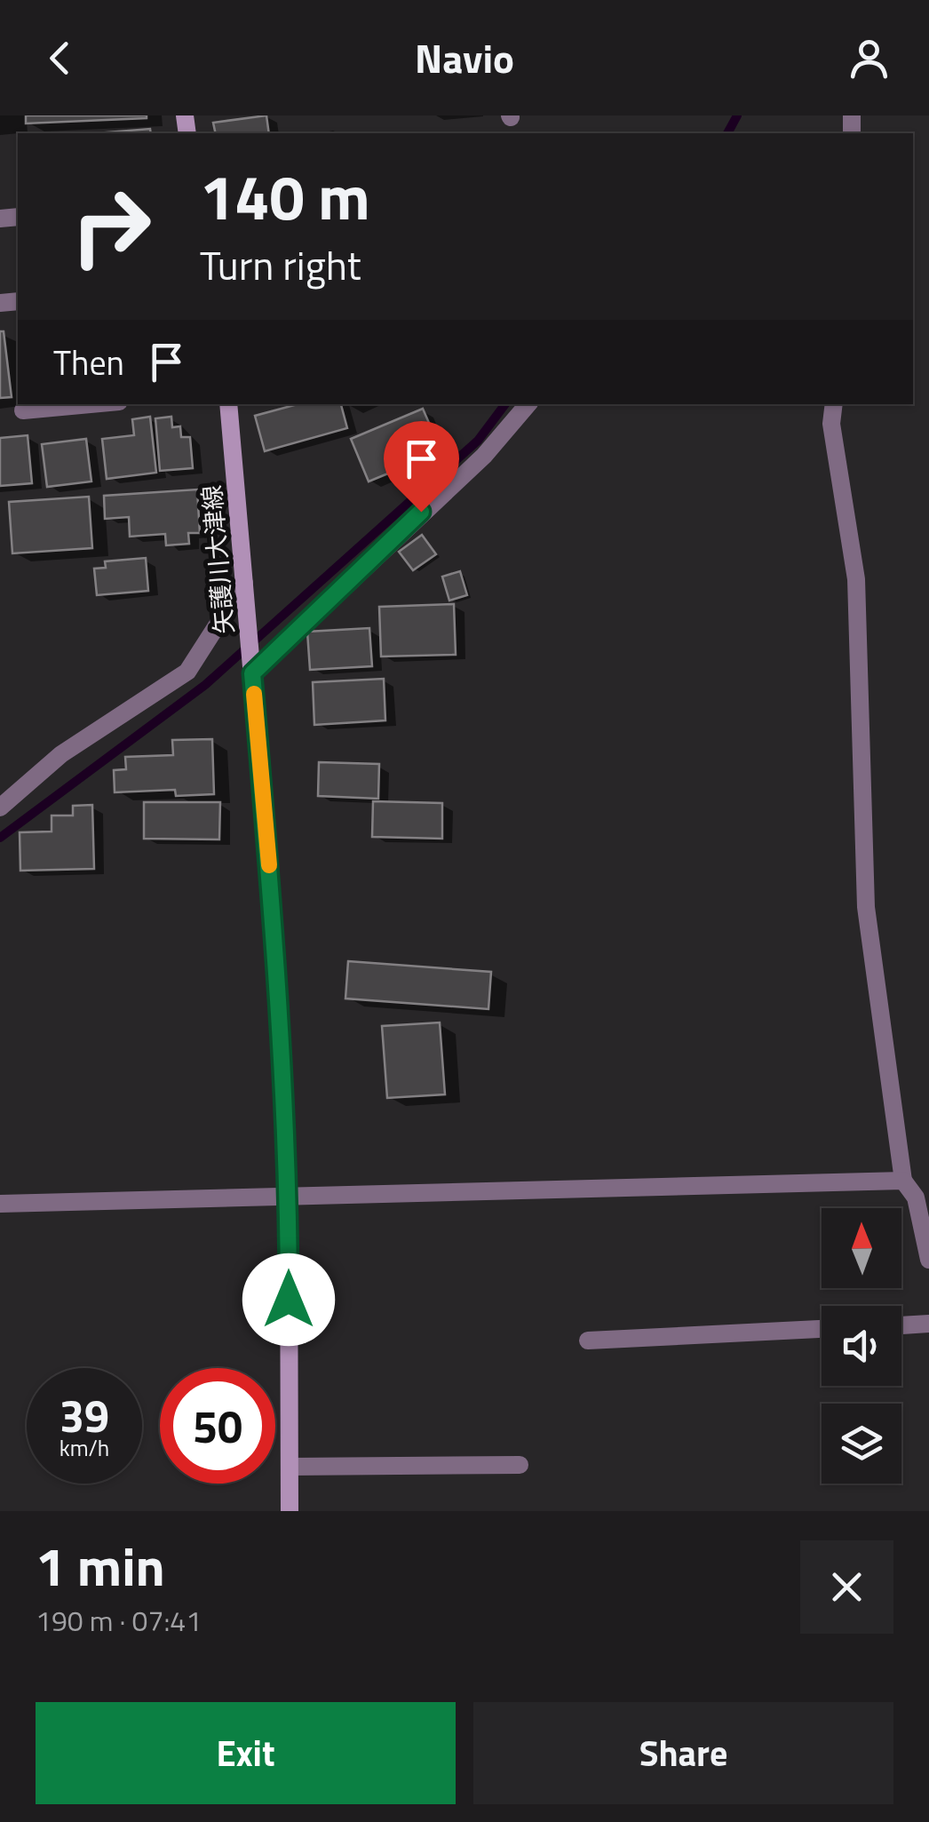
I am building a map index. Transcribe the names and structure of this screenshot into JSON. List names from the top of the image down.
{
  "streets": {
    "main road": ["矢護川大津線"]
  },
  "north": "top",
  "page": {
    "header": "Navio",
    "turn": ["140 m", "Turn right"],
    "then": "Then",
    "speed": "39 km/h",
    "limit": "50",
    "heading": ["1 min", "190 m · 07:41"],
    "buttons": ["Exit", "Share"]
  }
}
